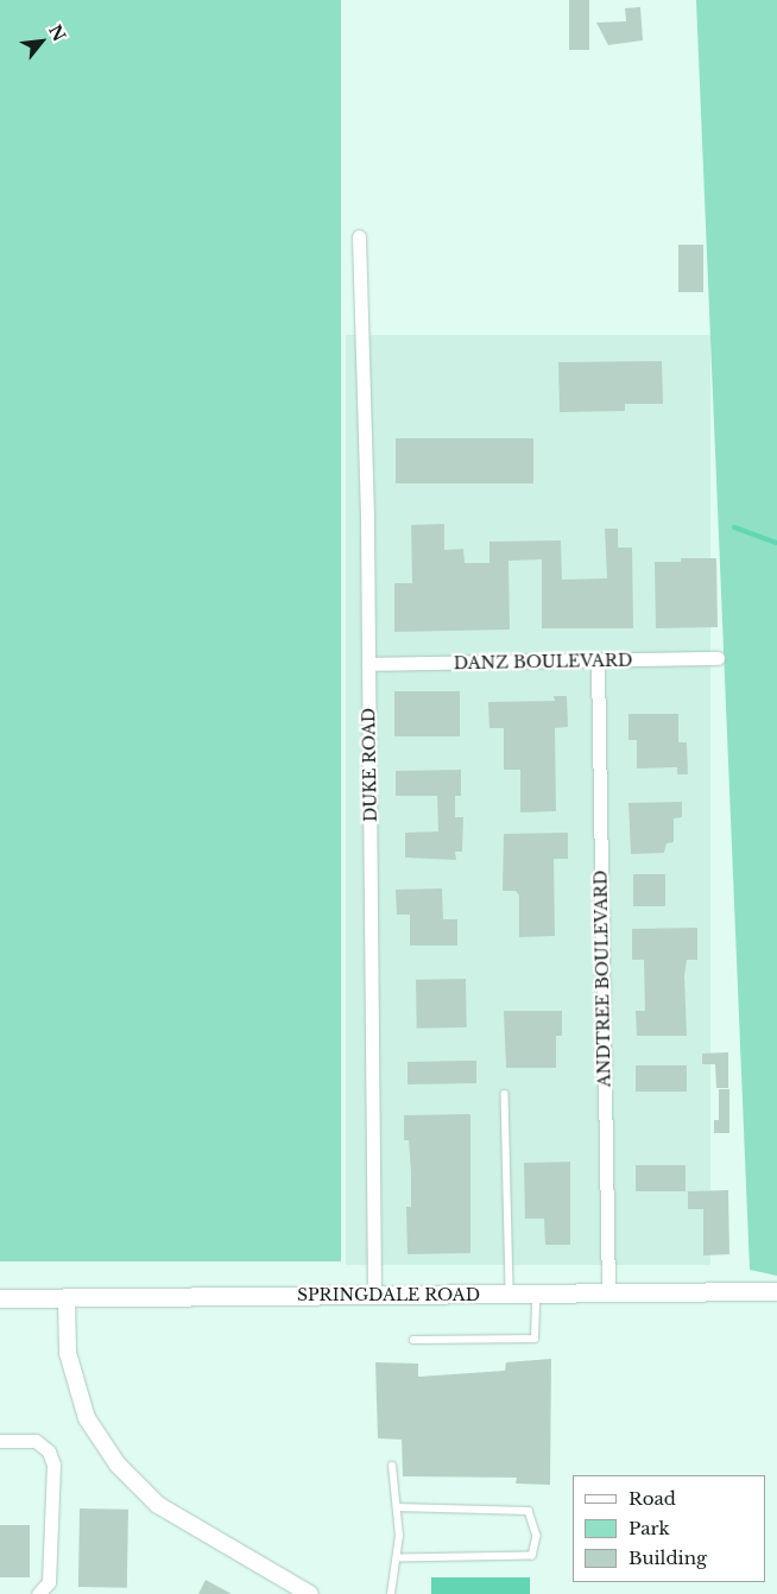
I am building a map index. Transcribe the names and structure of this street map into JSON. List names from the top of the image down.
{
  "streets": {
    "main road": ["SPRINGDALE ROAD"],
    "street": ["DANZ BOULEVARD", "DUKE ROAD", "ANDTREE BOULEVARD"]
  },
  "crossings": [
    ["DANZ BOULEVARD", "DUKE ROAD"],
    ["DANZ BOULEVARD", "ANDTREE BOULEVARD"],
    ["DUKE ROAD", "SPRINGDALE ROAD"],
    ["ANDTREE BOULEVARD", "SPRINGDALE ROAD"]
  ],
  "legend": ["Road", "Park", "Building"],
  "north": "top right"
}
